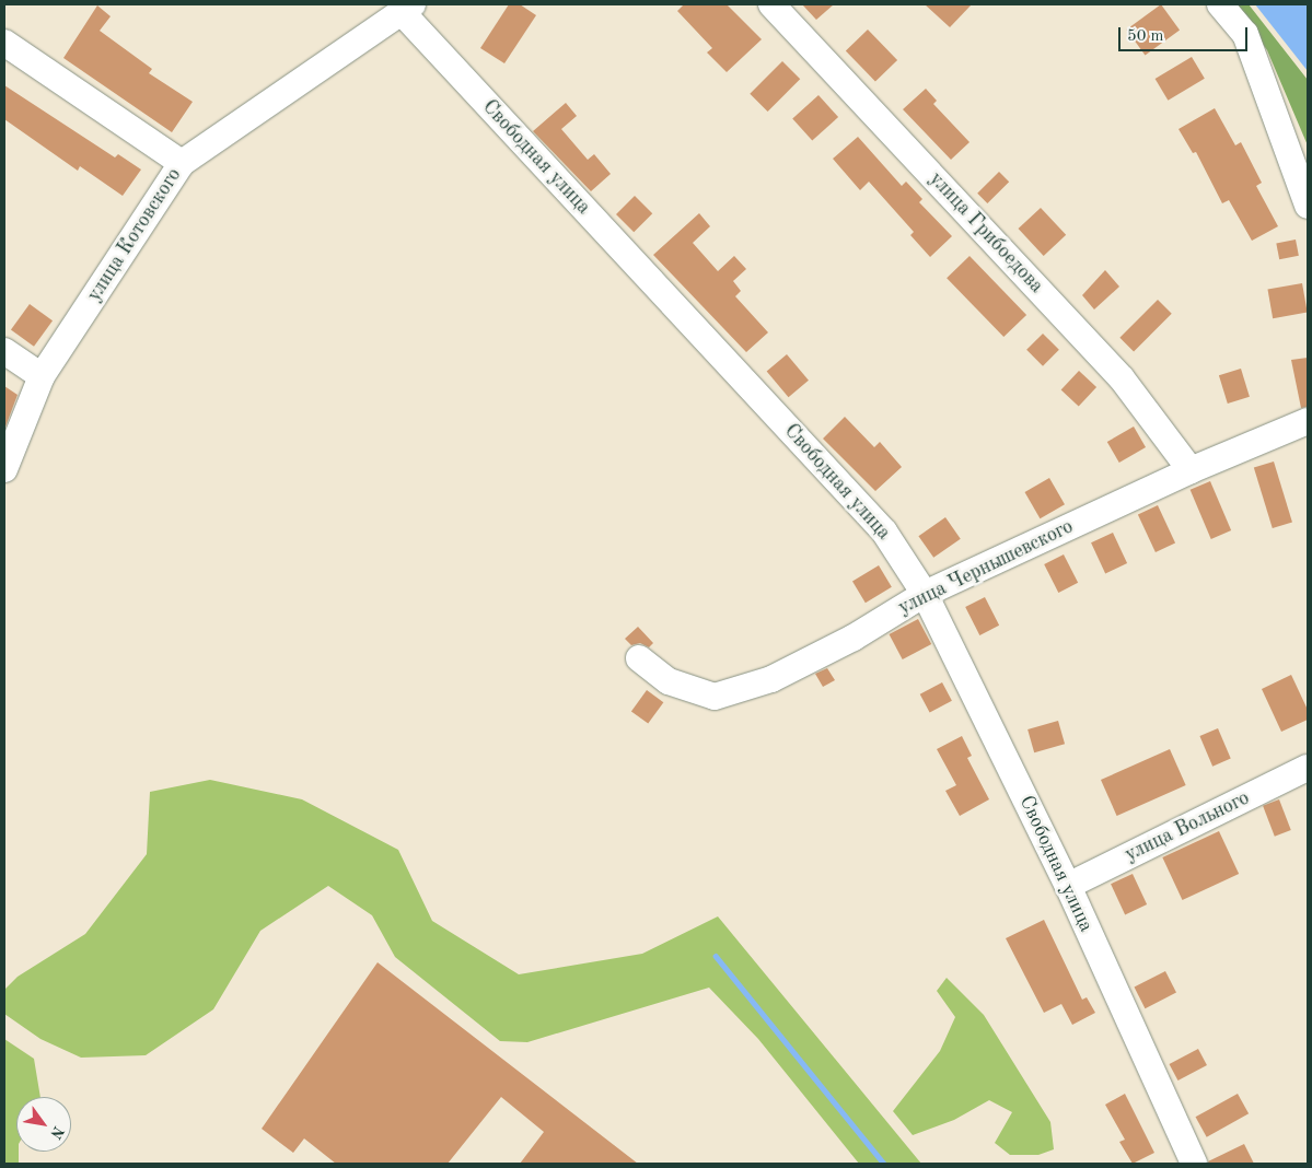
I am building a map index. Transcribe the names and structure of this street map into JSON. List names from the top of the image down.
{
  "streets": {
    "street": [
      "Свободная улица",
      "улица Грибоедова",
      "улица Котовского",
      "улица Чернышевского",
      "улица Вольного"
    ]
  },
  "crossings": [
    ["Свободная улица", "улица Котовского"],
    ["Свободная улица", "улица Чернышевского"],
    ["Свободная улица", "улица Вольного"],
    ["улица Грибоедова", "улица Чернышевского"]
  ],
  "scale_bar": "50 m",
  "north": "bottom right"
}
